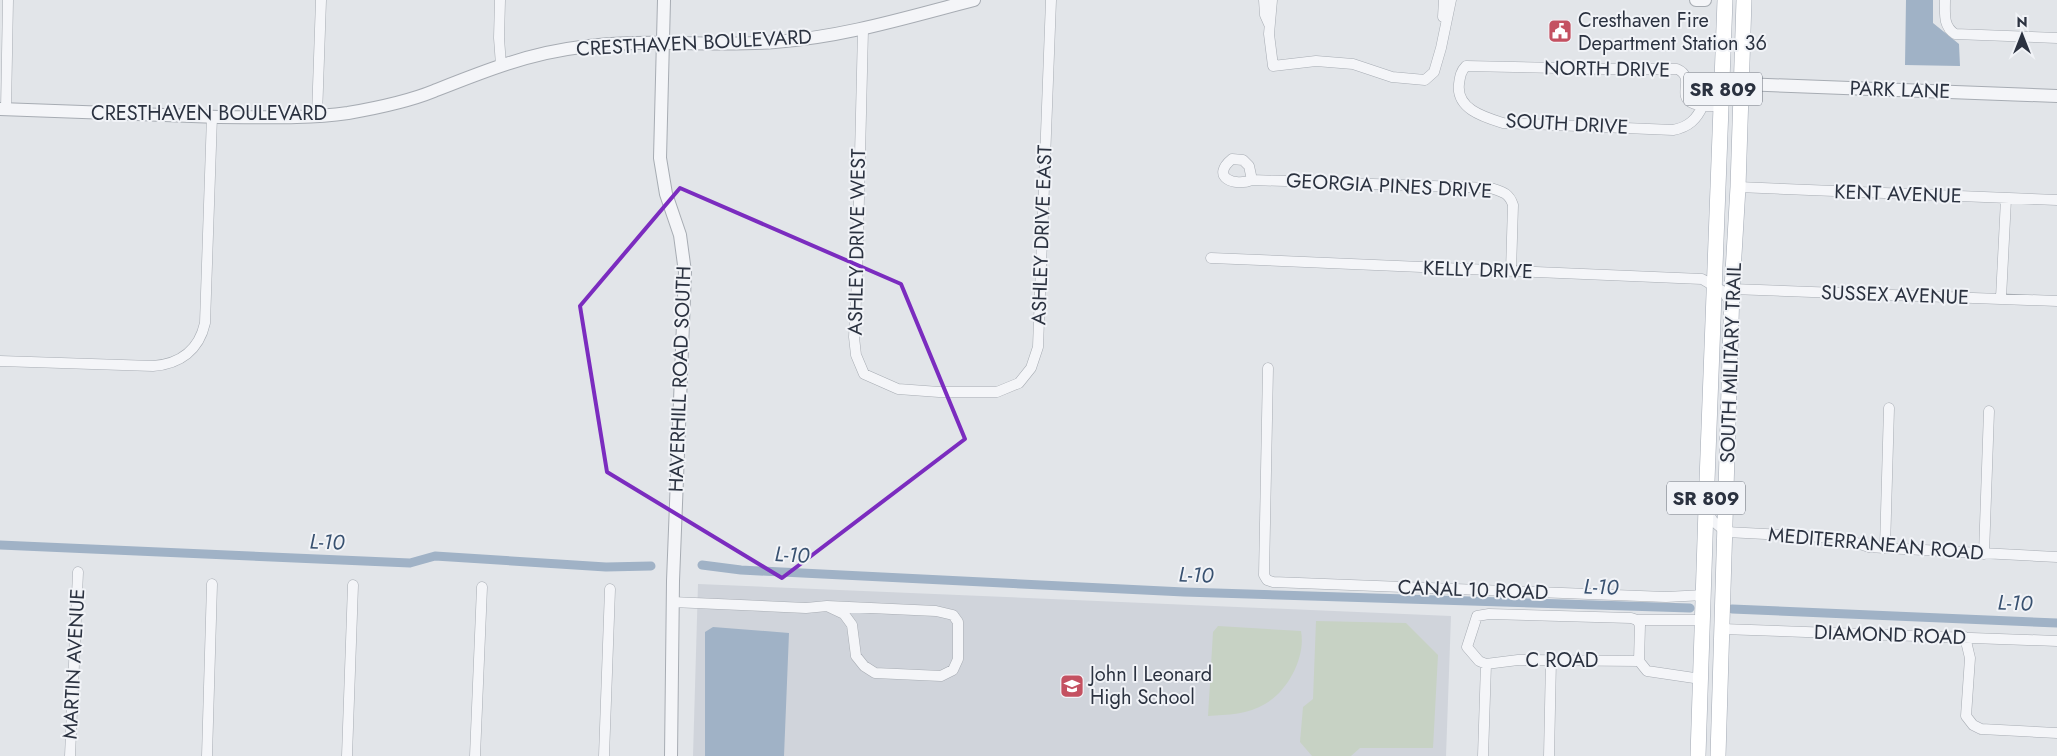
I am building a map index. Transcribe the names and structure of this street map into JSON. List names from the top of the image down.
{
  "streets": {
    "main road": ["SR 809", "SOUTH MILITARY TRAIL"],
    "street": [
      "CRESTHAVEN BOULEVARD",
      "NORTH DRIVE",
      "PARK LANE",
      "SOUTH DRIVE",
      "GEORGIA PINES DRIVE",
      "KENT AVENUE",
      "ASHLEY DRIVE EAST",
      "ASHLEY DRIVE WEST",
      "KELLY DRIVE",
      "SUSSEX AVENUE",
      "HAVERHILL ROAD SOUTH",
      "MEDITERRANEAN ROAD",
      "CANAL 10 ROAD",
      "DIAMOND ROAD",
      "C ROAD",
      "MARTIN AVENUE"
    ]
  },
  "crossings": [
    ["CRESTHAVEN BOULEVARD", "ASHLEY DRIVE WEST"],
    ["CRESTHAVEN BOULEVARD", "HAVERHILL ROAD SOUTH"],
    ["NORTH DRIVE", "SOUTH DRIVE"],
    ["PARK LANE", "SOUTH MILITARY TRAIL"],
    ["GEORGIA PINES DRIVE", "KELLY DRIVE"],
    ["KENT AVENUE", "SOUTH MILITARY TRAIL"],
    ["ASHLEY DRIVE EAST", "ASHLEY DRIVE WEST"],
    ["KELLY DRIVE", "SOUTH MILITARY TRAIL"],
    ["SUSSEX AVENUE", "SOUTH MILITARY TRAIL"],
    ["SOUTH MILITARY TRAIL", "MEDITERRANEAN ROAD"],
    ["SOUTH MILITARY TRAIL", "CANAL 10 ROAD"],
    ["SOUTH MILITARY TRAIL", "DIAMOND ROAD"]
  ],
  "water": ["L-10"],
  "places": {
    "public building": ["Cresthaven Fire Department Station 36"],
    "school or university": ["John I Leonard High School"]
  },
  "north": "top"
}
